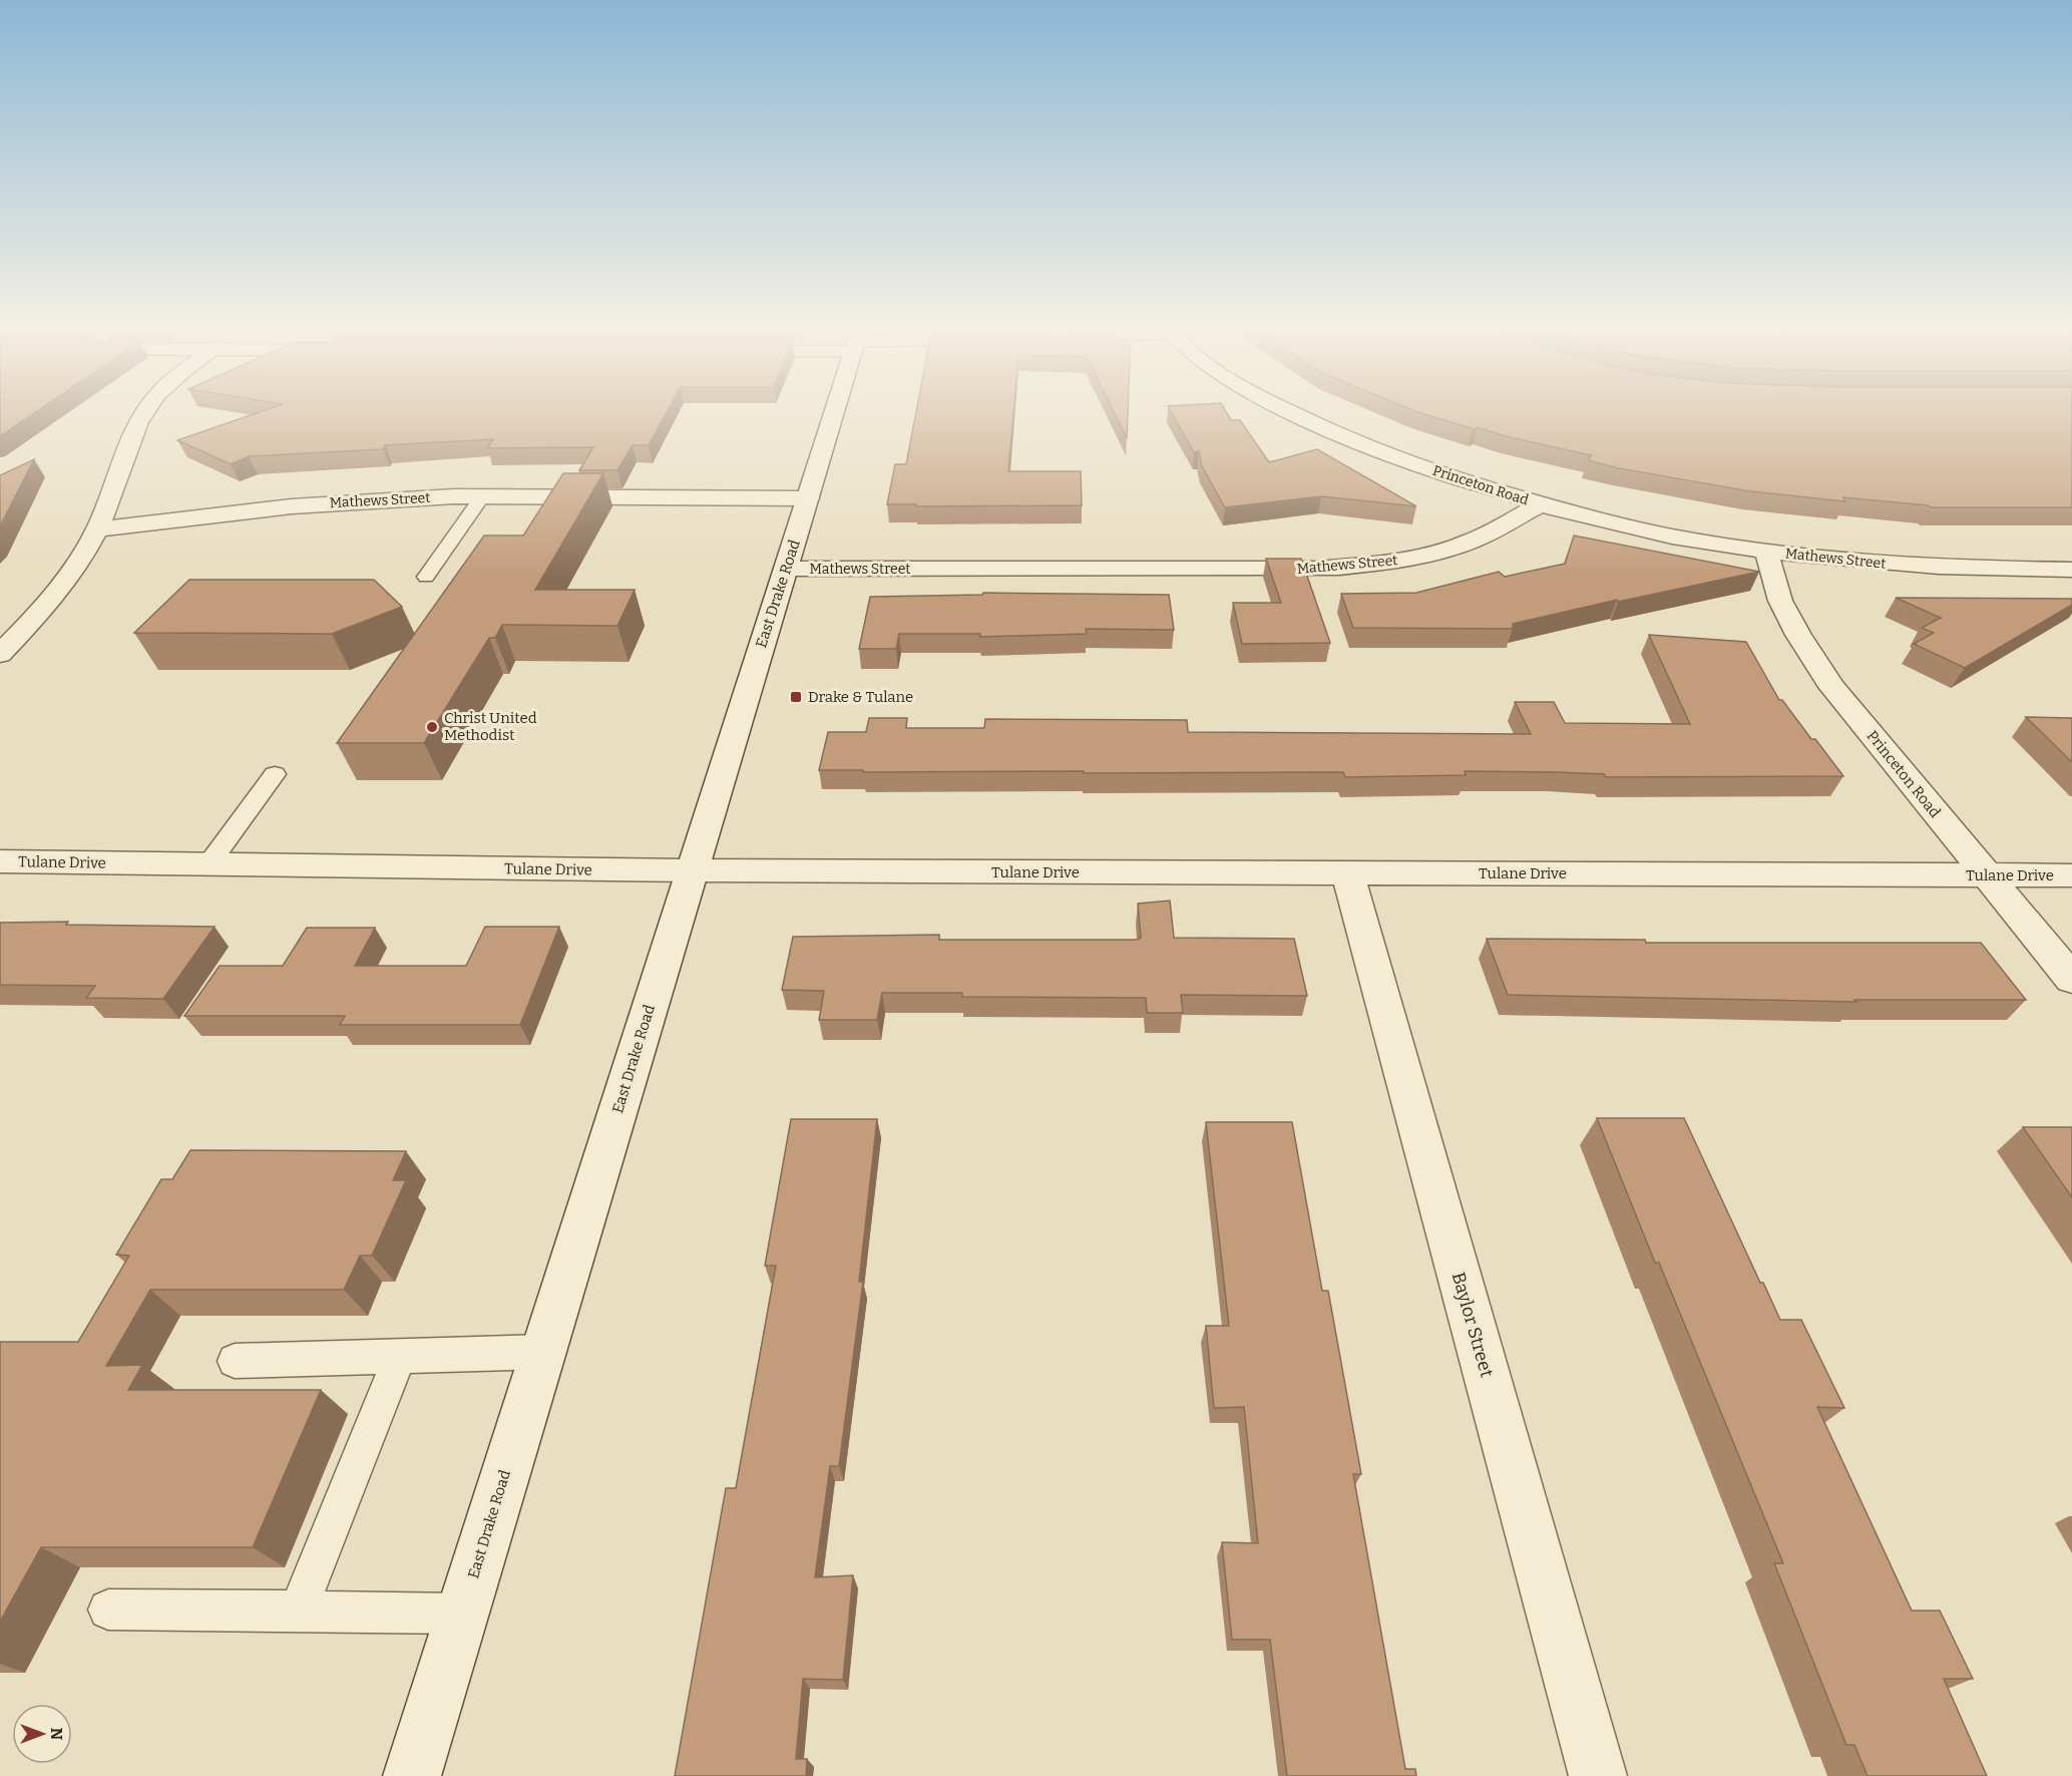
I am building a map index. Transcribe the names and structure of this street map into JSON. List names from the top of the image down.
{
  "streets": {
    "street": [
      "Princeton Road",
      "Mathews Street",
      "East Drake Road",
      "Tulane Drive",
      "Baylor Street"
    ]
  },
  "crossings": [
    ["Princeton Road", "Mathews Street"],
    ["Princeton Road", "Tulane Drive"],
    ["Mathews Street", "East Drake Road"],
    ["East Drake Road", "Tulane Drive"],
    ["Tulane Drive", "Baylor Street"]
  ],
  "places": {
    "transit": ["Drake & Tulane"],
    "other": ["Christ United Methodist"]
  },
  "north": "right"
}
